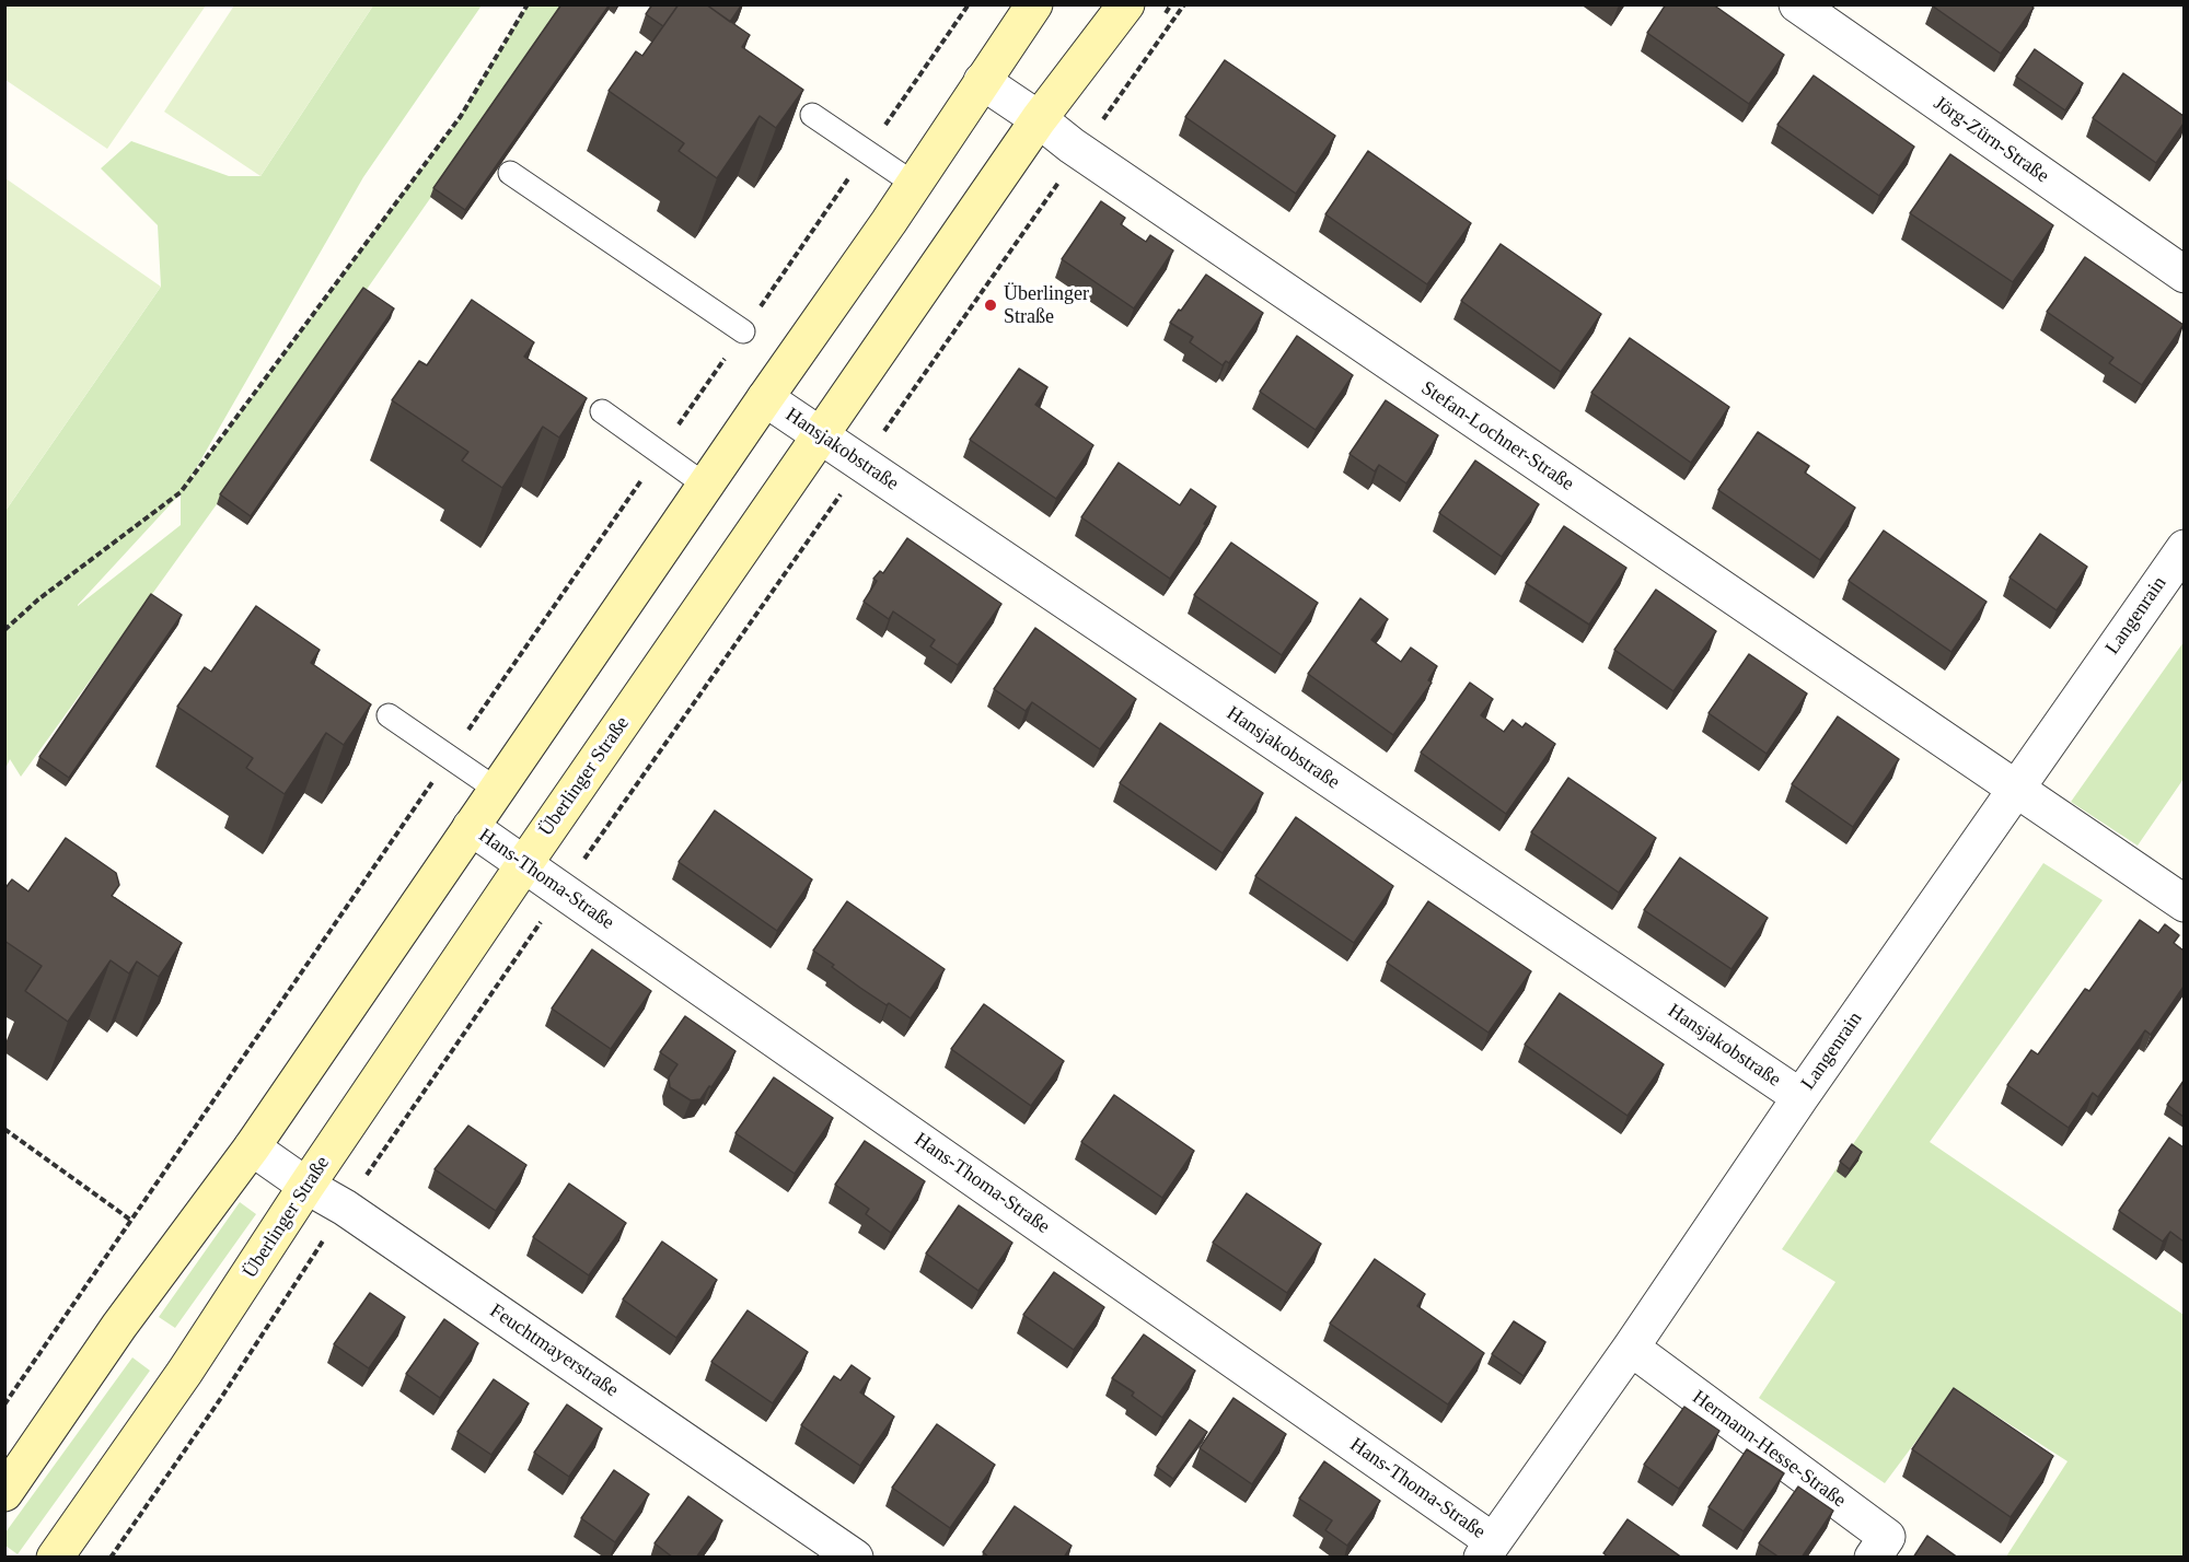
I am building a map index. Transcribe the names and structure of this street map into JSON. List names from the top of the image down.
{
  "streets": {
    "street": [
      "Jörg-Zürn-Straße",
      "Stefan-Lochner-Straße",
      "Hansjakobstraße",
      "Langenrain",
      "Überlinger Straße",
      "Hans-Thoma-Straße",
      "Feuchtmayerstraße",
      "Hermann-Hesse-Straße"
    ]
  },
  "crossings": [
    ["Stefan-Lochner-Straße", "Langenrain"],
    ["Stefan-Lochner-Straße", "Überlinger Straße"],
    ["Hansjakobstraße", "Langenrain"],
    ["Hansjakobstraße", "Überlinger Straße"],
    ["Langenrain", "Hans-Thoma-Straße"],
    ["Langenrain", "Hermann-Hesse-Straße"],
    ["Überlinger Straße", "Hans-Thoma-Straße"],
    ["Überlinger Straße", "Feuchtmayerstraße"]
  ],
  "places": ["Überlinger Straße"]
}
